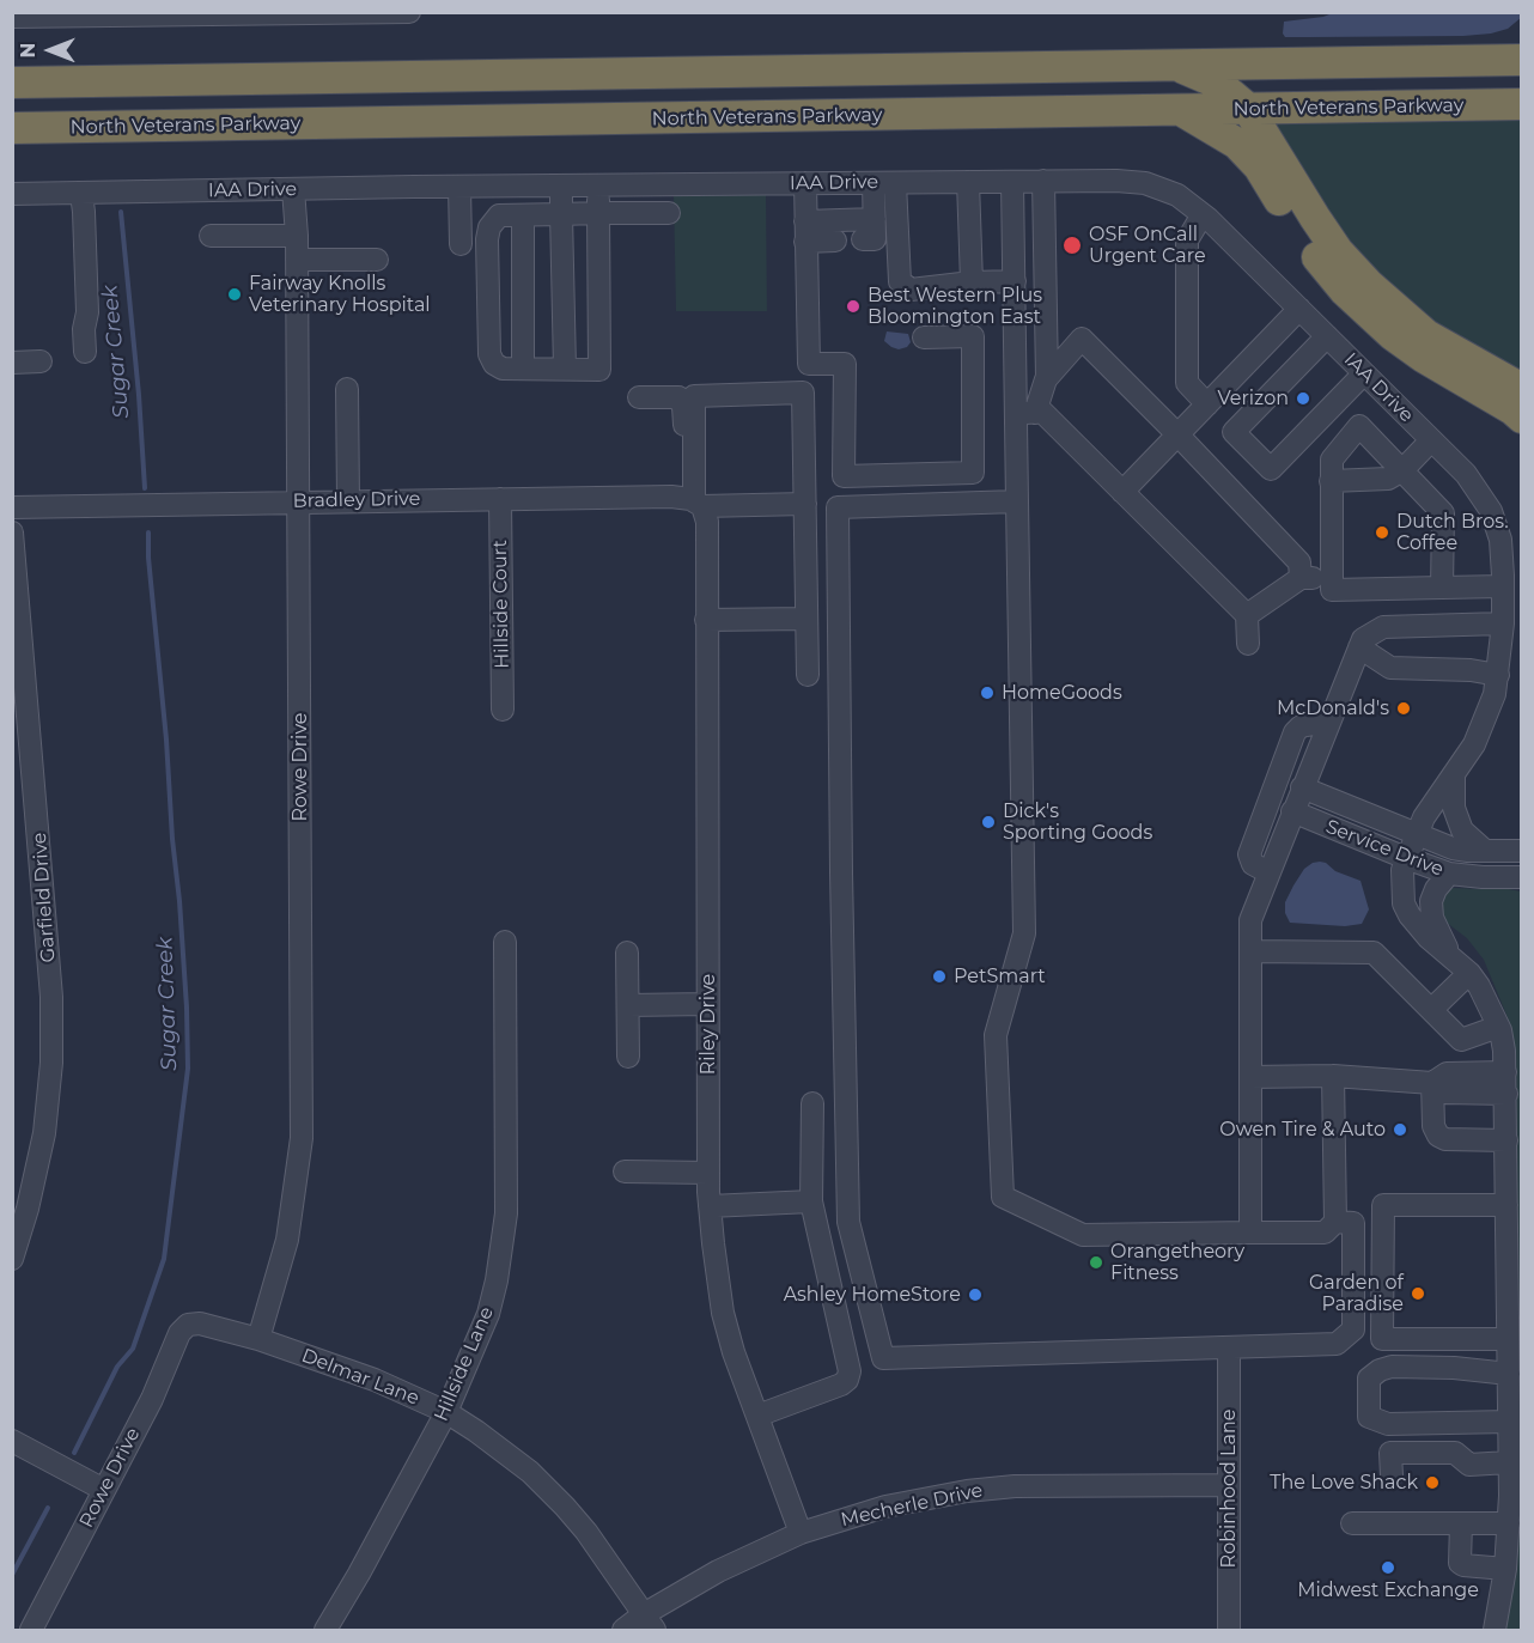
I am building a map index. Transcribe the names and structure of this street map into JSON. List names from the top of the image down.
{
  "streets": {
    "highway": ["North Veterans Parkway"],
    "street": [
      "IAA Drive",
      "Bradley Drive",
      "Hillside Court",
      "Rowe Drive",
      "Service Drive",
      "Garfield Drive",
      "Riley Drive",
      "Hillside Lane",
      "Delmar Lane",
      "Robinhood Lane",
      "Mecherle Drive"
    ]
  },
  "crossings": [
    ["IAA Drive", "Rowe Drive"],
    ["IAA Drive", "Service Drive"],
    ["Bradley Drive", "Hillside Court"],
    ["Bradley Drive", "Rowe Drive"],
    ["Bradley Drive", "Riley Drive"],
    ["Rowe Drive", "Delmar Lane"],
    ["Riley Drive", "Mecherle Drive"],
    ["Hillside Lane", "Delmar Lane"],
    ["Delmar Lane", "Mecherle Drive"],
    ["Robinhood Lane", "Mecherle Drive"]
  ],
  "water": ["Sugar Creek"],
  "places": [
    "OSF OnCall Urgent Care",
    "Fairway Knolls Veterinary Hospital",
    "Best Western Plus Bloomington East",
    "Verizon",
    "Dutch Bros. Coffee",
    "HomeGoods",
    "McDonald's",
    "Dick's Sporting Goods",
    "PetSmart",
    "Owen Tire & Auto",
    "Orangetheory Fitness",
    "Garden of Paradise",
    "Ashley HomeStore",
    "The Love Shack",
    "Midwest Exchange"
  ],
  "north": "left"
}
